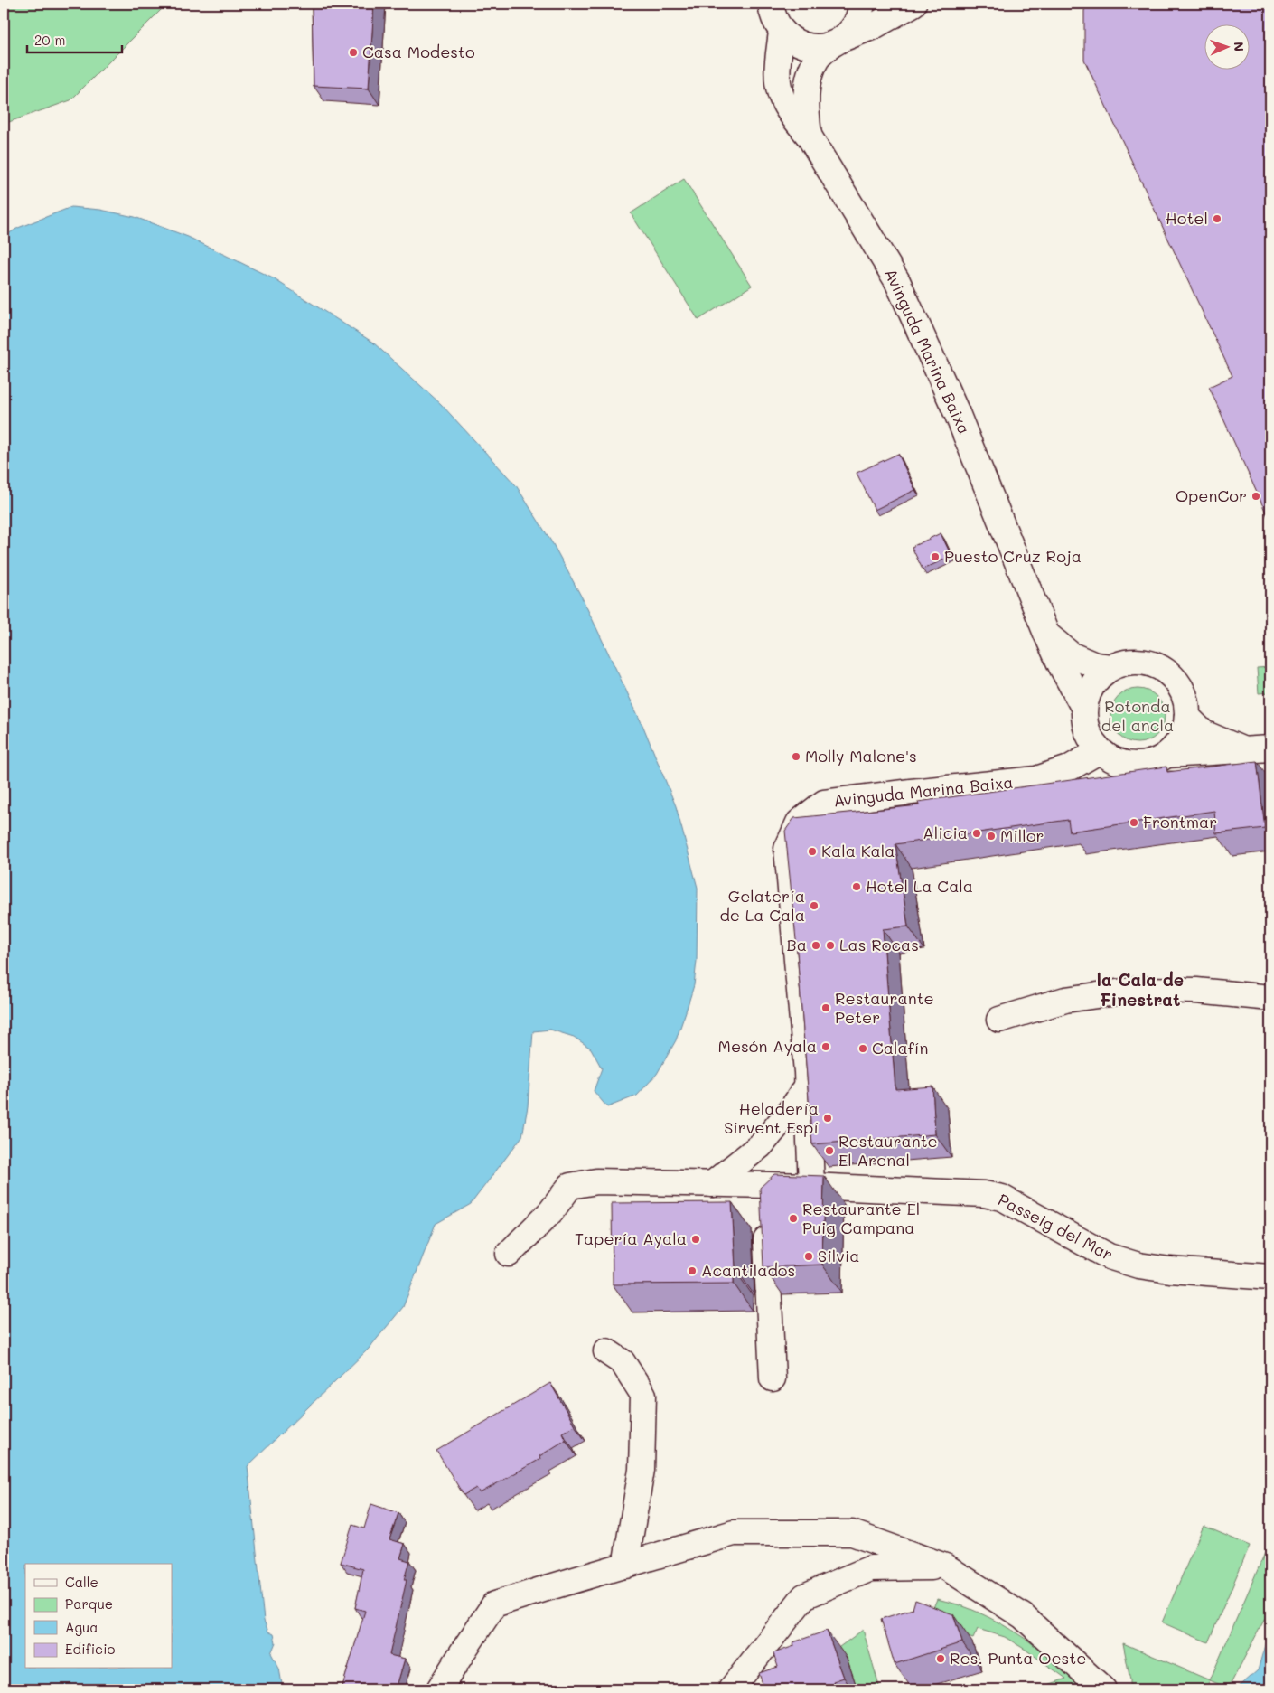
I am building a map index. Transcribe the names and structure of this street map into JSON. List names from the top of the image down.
{
  "streets": {
    "street": ["Avinguda Marina Baixa", "Passeig del Mar"]
  },
  "crossings": [
    ["Avinguda Marina Baixa", "Passeig del Mar"]
  ],
  "districts": ["la Cala de Finestrat"],
  "parks": ["Rotonda del ancla"],
  "places": [
    "Casa Modesto",
    "Hotel",
    "OpenCor",
    "Puesto Cruz Roja",
    "Molly Malone's",
    "Frontmar",
    "Alicia",
    "Millor",
    "Kala Kala",
    "Hotel La Cala",
    "Gelatería de La Cala",
    "Ba",
    "Las Rocas",
    "Restaurante Peter",
    "Mesón Ayala",
    "Calafín",
    "Heladería Sirvent Espí",
    "Restaurante El Arenal",
    "Restaurante El Puig Campana",
    "Tapería Ayala",
    "Silvia",
    "Acantilados",
    "Res. Punta Oeste"
  ],
  "legend": [
    "Calle",
    "Parque",
    "Agua",
    "Edificio"
  ],
  "scale_bar": "20 m",
  "north": "right"
}
